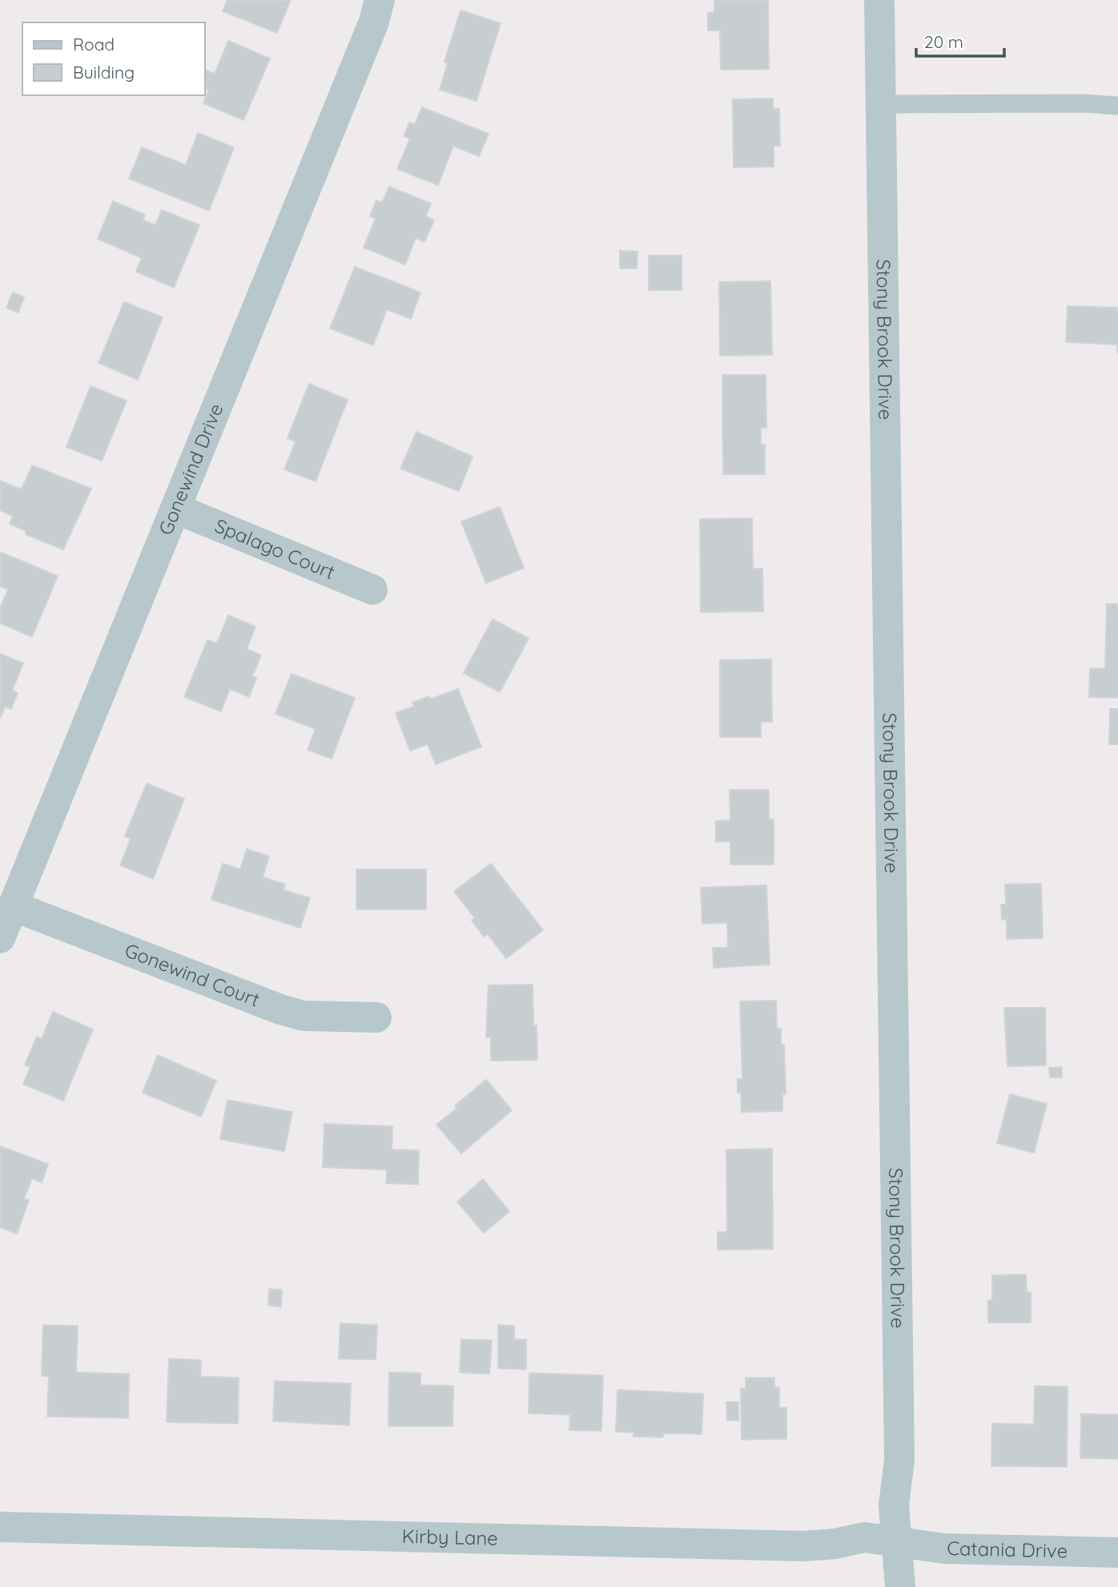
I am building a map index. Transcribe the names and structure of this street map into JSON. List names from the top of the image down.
{
  "streets": {
    "street": [
      "Stony Brook Drive",
      "Gonewind Drive",
      "Spalago Court",
      "Gonewind Court",
      "Kirby Lane",
      "Catania Drive"
    ]
  },
  "crossings": [
    ["Stony Brook Drive", "Kirby Lane"],
    ["Stony Brook Drive", "Catania Drive"],
    ["Gonewind Drive", "Spalago Court"],
    ["Gonewind Drive", "Gonewind Court"],
    ["Kirby Lane", "Catania Drive"]
  ],
  "legend": ["Road", "Building"],
  "scale_bar": "20 m"
}
